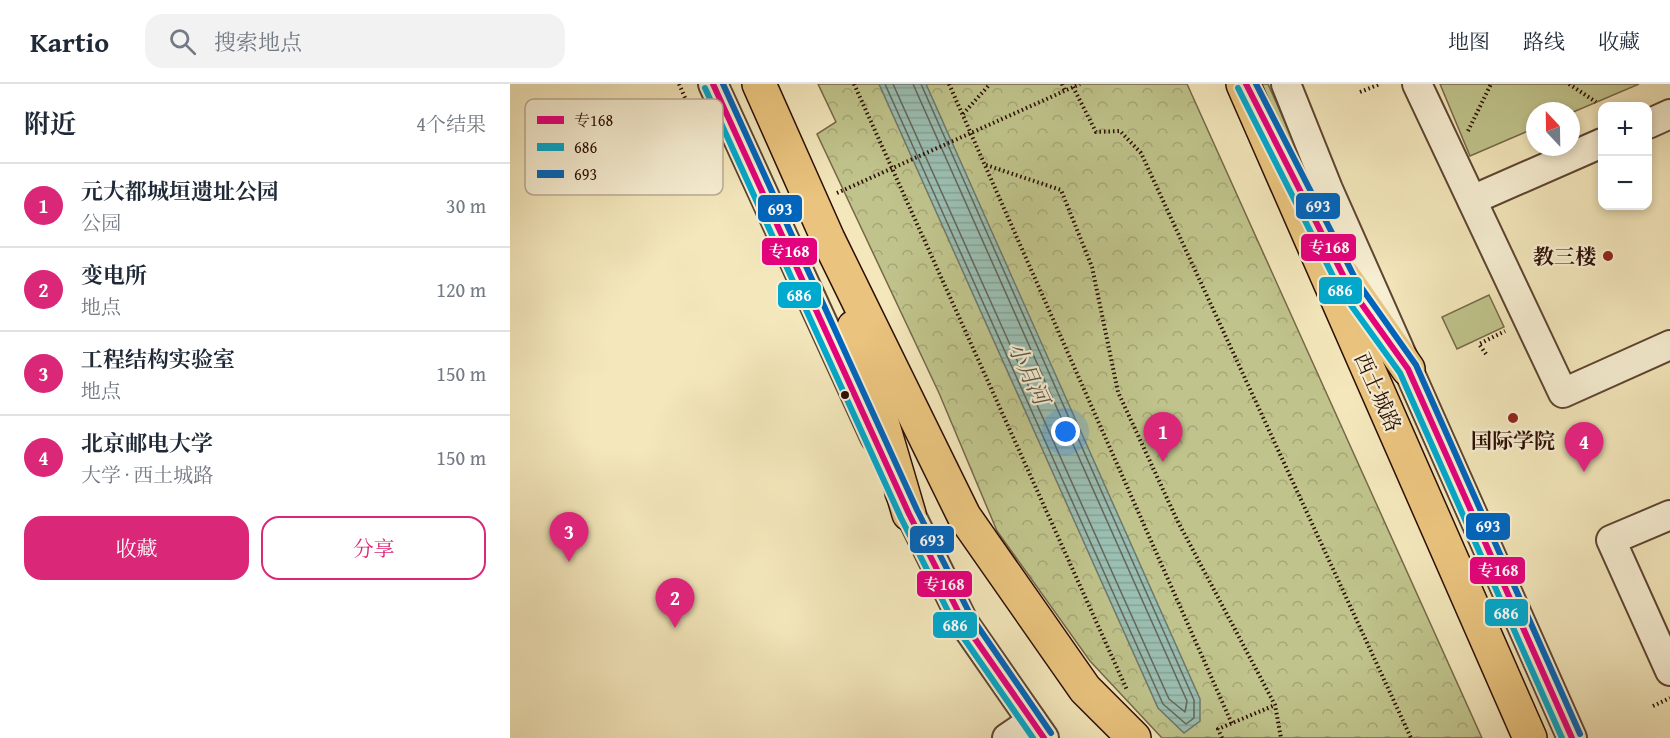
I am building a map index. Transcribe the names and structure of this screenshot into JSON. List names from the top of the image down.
{
  "streets": {
    "highway": ["西土城路"]
  },
  "water": ["小月河"],
  "places": ["教三楼", "国际学院"],
  "lines": ["transit line 专168", "transit line 693", "transit line 686"],
  "legend": ["专168", "686", "693"],
  "north": "top",
  "page": {
    "header": "Kartio",
    "search": "搜索地点",
    "nav": ["地图", "路线", "收藏"],
    "heading": ["附近", "4个结果"],
    "map_buttons": ["+", "−"],
    "list": [
      {
        "mark": "1",
        "name": "元大都城垣遗址公园",
        "note": "公园",
        "value": "30 m"
      },
      {
        "mark": "2",
        "name": "变电所",
        "note": "地点",
        "value": "120 m"
      },
      {
        "mark": "3",
        "name": "工程结构实验室",
        "note": "地点",
        "value": "150 m"
      },
      {
        "mark": "4",
        "name": "北京邮电大学",
        "note": "大学 · 西土城路",
        "value": "150 m"
      }
    ],
    "pins": [
      "1",
      "4",
      "3",
      "2"
    ],
    "buttons": ["收藏", "分享"]
  }
}
